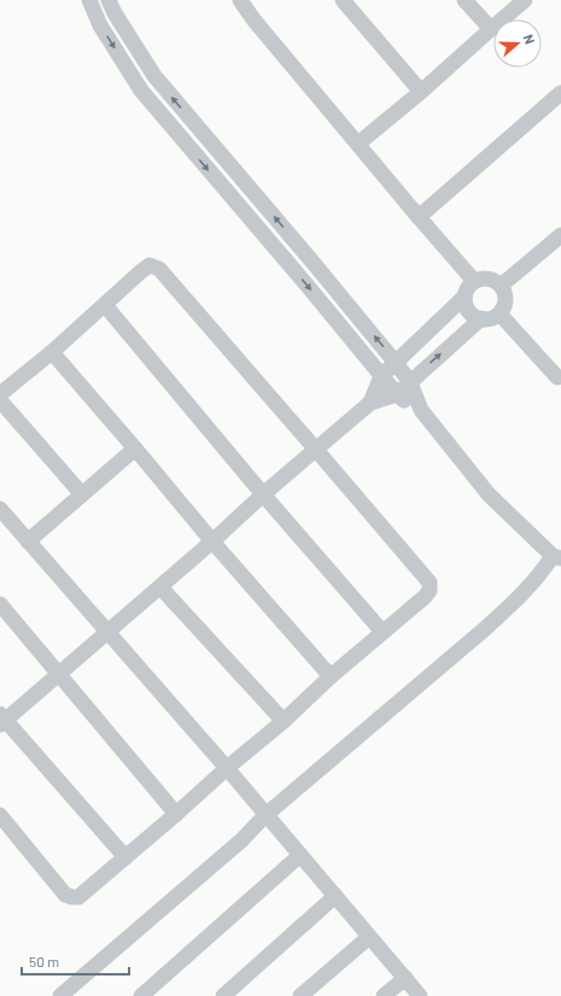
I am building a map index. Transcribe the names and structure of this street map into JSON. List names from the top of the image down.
{
  "scale_bar": "50 m",
  "north": "right"
}
